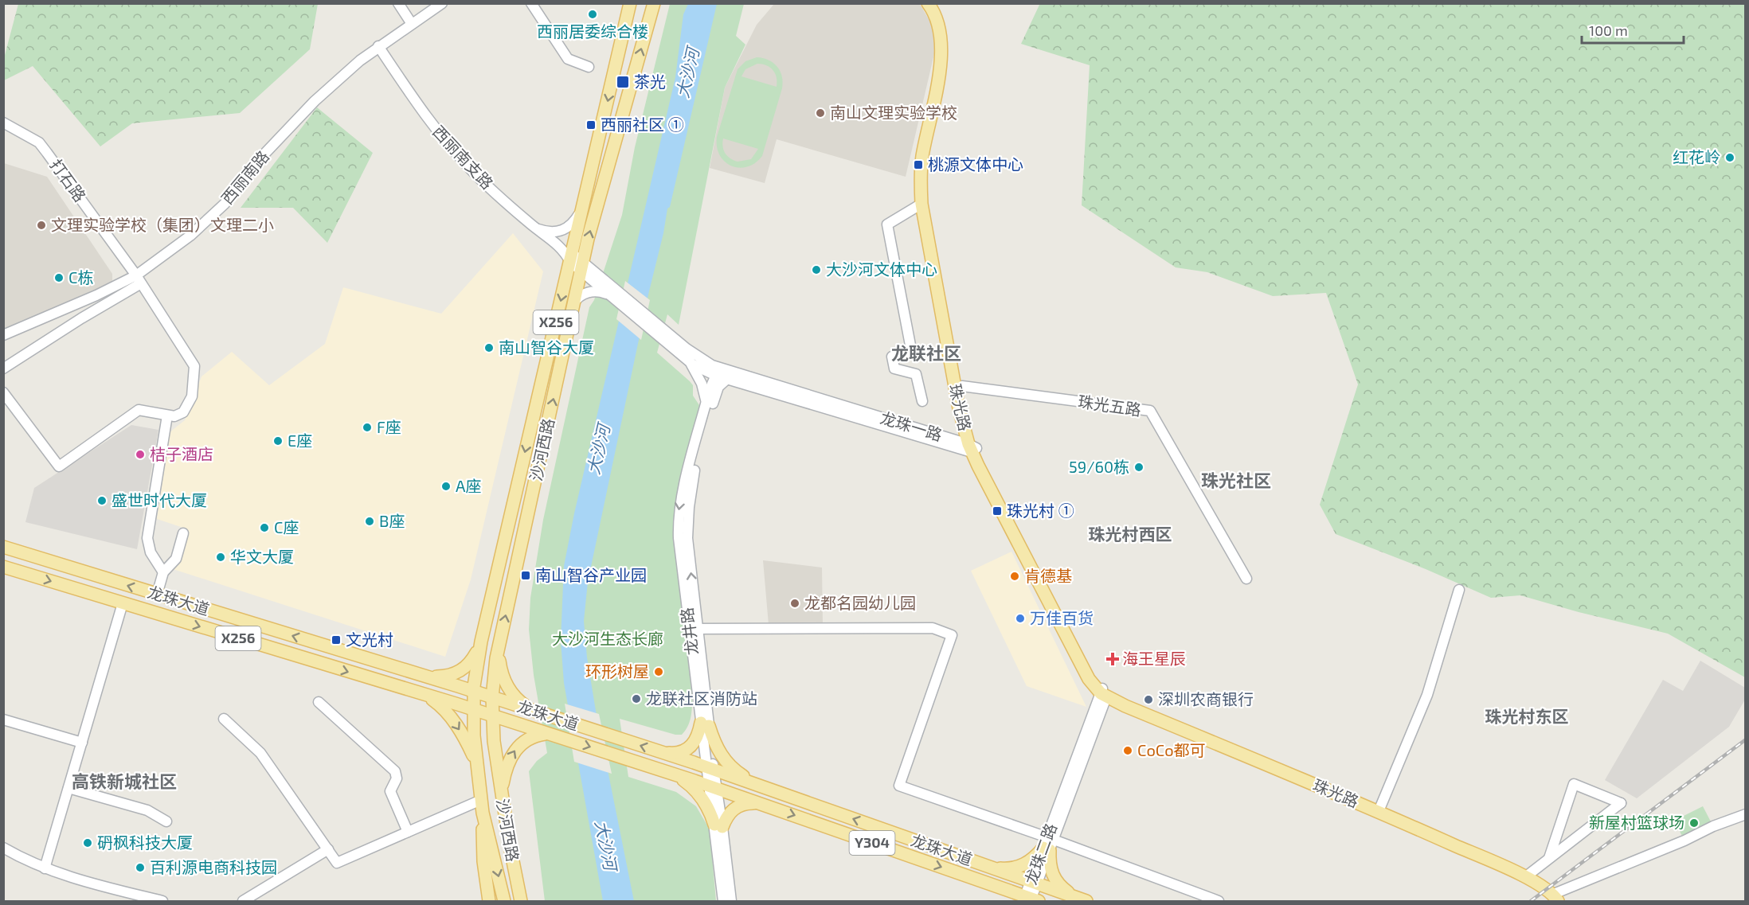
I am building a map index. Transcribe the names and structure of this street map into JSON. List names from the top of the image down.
{
  "streets": {
    "main road": [
      "X256",
      "珠光路",
      "沙河西路",
      "龙珠大道",
      "Y304"
    ],
    "street": [
      "西丽南支路",
      "西丽南路",
      "打石路",
      "珠光五路",
      "龙珠一路",
      "龙井路",
      "龙珠二路"
    ]
  },
  "crossings": [
    ["西丽南支路", "西丽南路"],
    ["西丽南支路", "龙珠一路"],
    ["西丽南支路", "沙河西路"],
    ["西丽南路", "打石路"],
    ["X256", "沙河西路"],
    ["X256", "龙珠大道"],
    ["珠光五路", "珠光路"],
    ["珠光路", "龙珠一路"],
    ["珠光路", "龙珠二路"],
    ["龙珠一路", "沙河西路"],
    ["龙珠一路", "龙井路"],
    ["沙河西路", "龙珠大道"],
    ["龙珠大道", "龙井路"],
    ["龙珠大道", "龙珠二路"]
  ],
  "districts": [
    "龙联社区",
    "珠光社区",
    "珠光村西区",
    "珠光村东区",
    "高铁新城社区"
  ],
  "water": ["大沙河"],
  "parks": ["大沙河生态长廊"],
  "places": {
    "other": [
      "西丽居委综合楼",
      "南山文理实验学校",
      "红花岭",
      "文理实验学校（集团）文理二小",
      "大沙河文体中心",
      "C栋",
      "南山智谷大厦",
      "F座",
      "E座",
      "桔子酒店",
      "59/60栋",
      "A座",
      "盛世时代大厦",
      "B座",
      "C座",
      "华文大厦",
      "肯德基",
      "龙都名园幼儿园",
      "万佳百货",
      "环形树屋",
      "龙联社区消防站",
      "深圳农商银行",
      "CoCo都可",
      "新屋村篮球场",
      "砃枫科技大厦",
      "百利源电商科技园"
    ],
    "transit": [
      "茶光",
      "西丽社区 ①",
      "桃源文体中心",
      "珠光村 ①",
      "南山智谷产业园",
      "文光村"
    ],
    "health": ["海王星辰"]
  },
  "scale_bar": "100 m"
}
